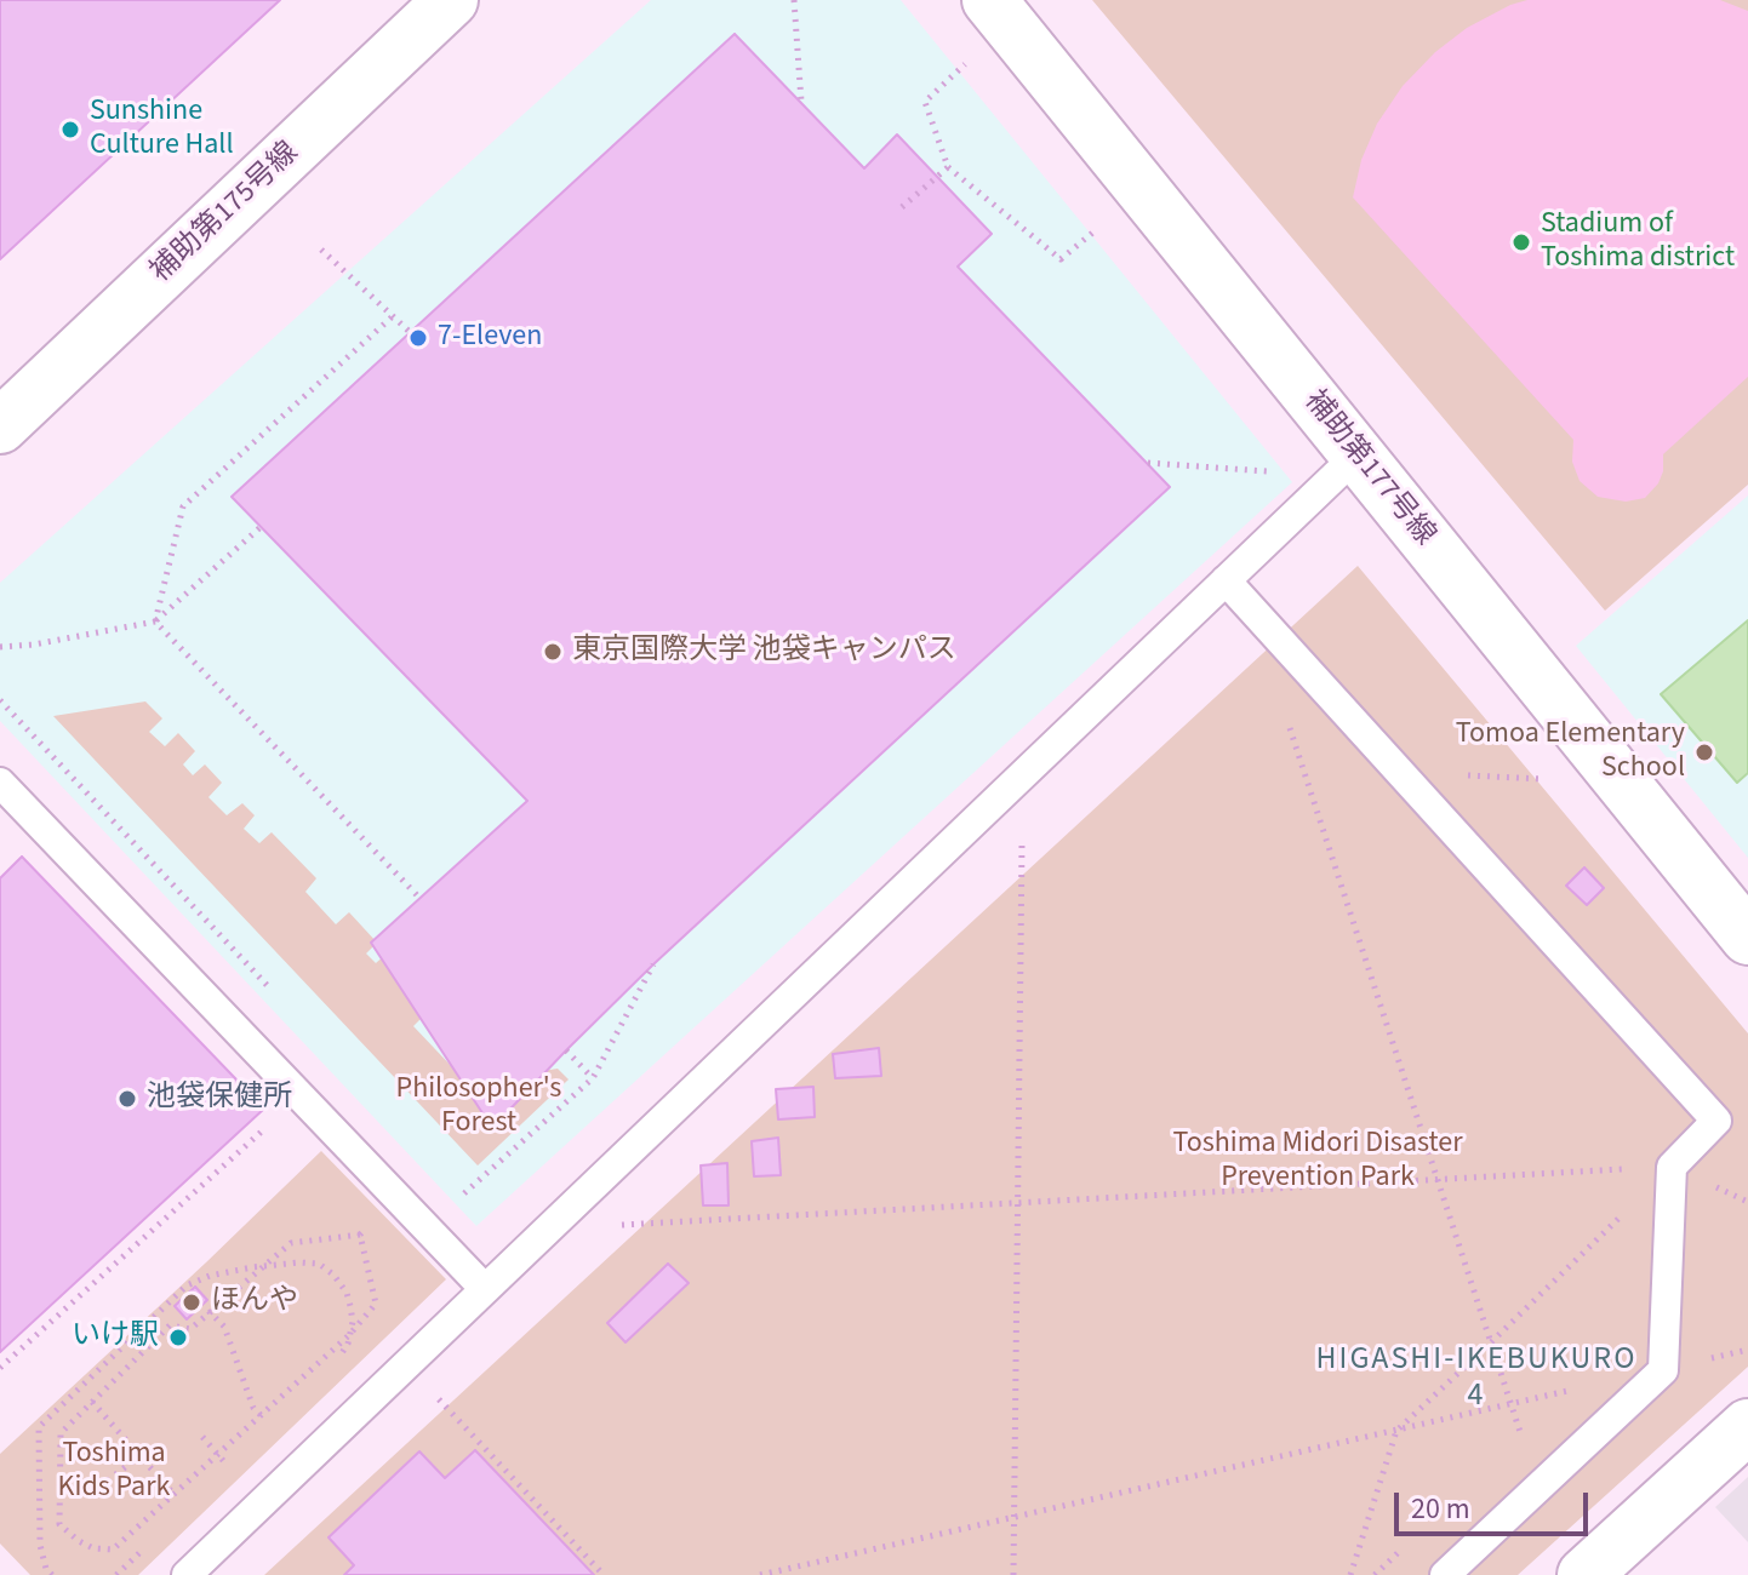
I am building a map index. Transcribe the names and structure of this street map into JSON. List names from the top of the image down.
{
  "streets": {
    "street": ["補助第175号線", "補助第177号線"]
  },
  "districts": ["HIGASHI-IKEBUKURO 4"],
  "parks": ["Philosopher's Forest", "Toshima Midori Disaster Prevention Park", "Toshima Kids Park"],
  "places": [
    "Sunshine Culture Hall",
    "Stadium of Toshima district",
    "7-Eleven",
    "東京国際大学 池袋キャンパス",
    "Tomoa Elementary School",
    "池袋保健所",
    "ほんや",
    "いけ駅"
  ],
  "scale_bar": "20 m"
}
